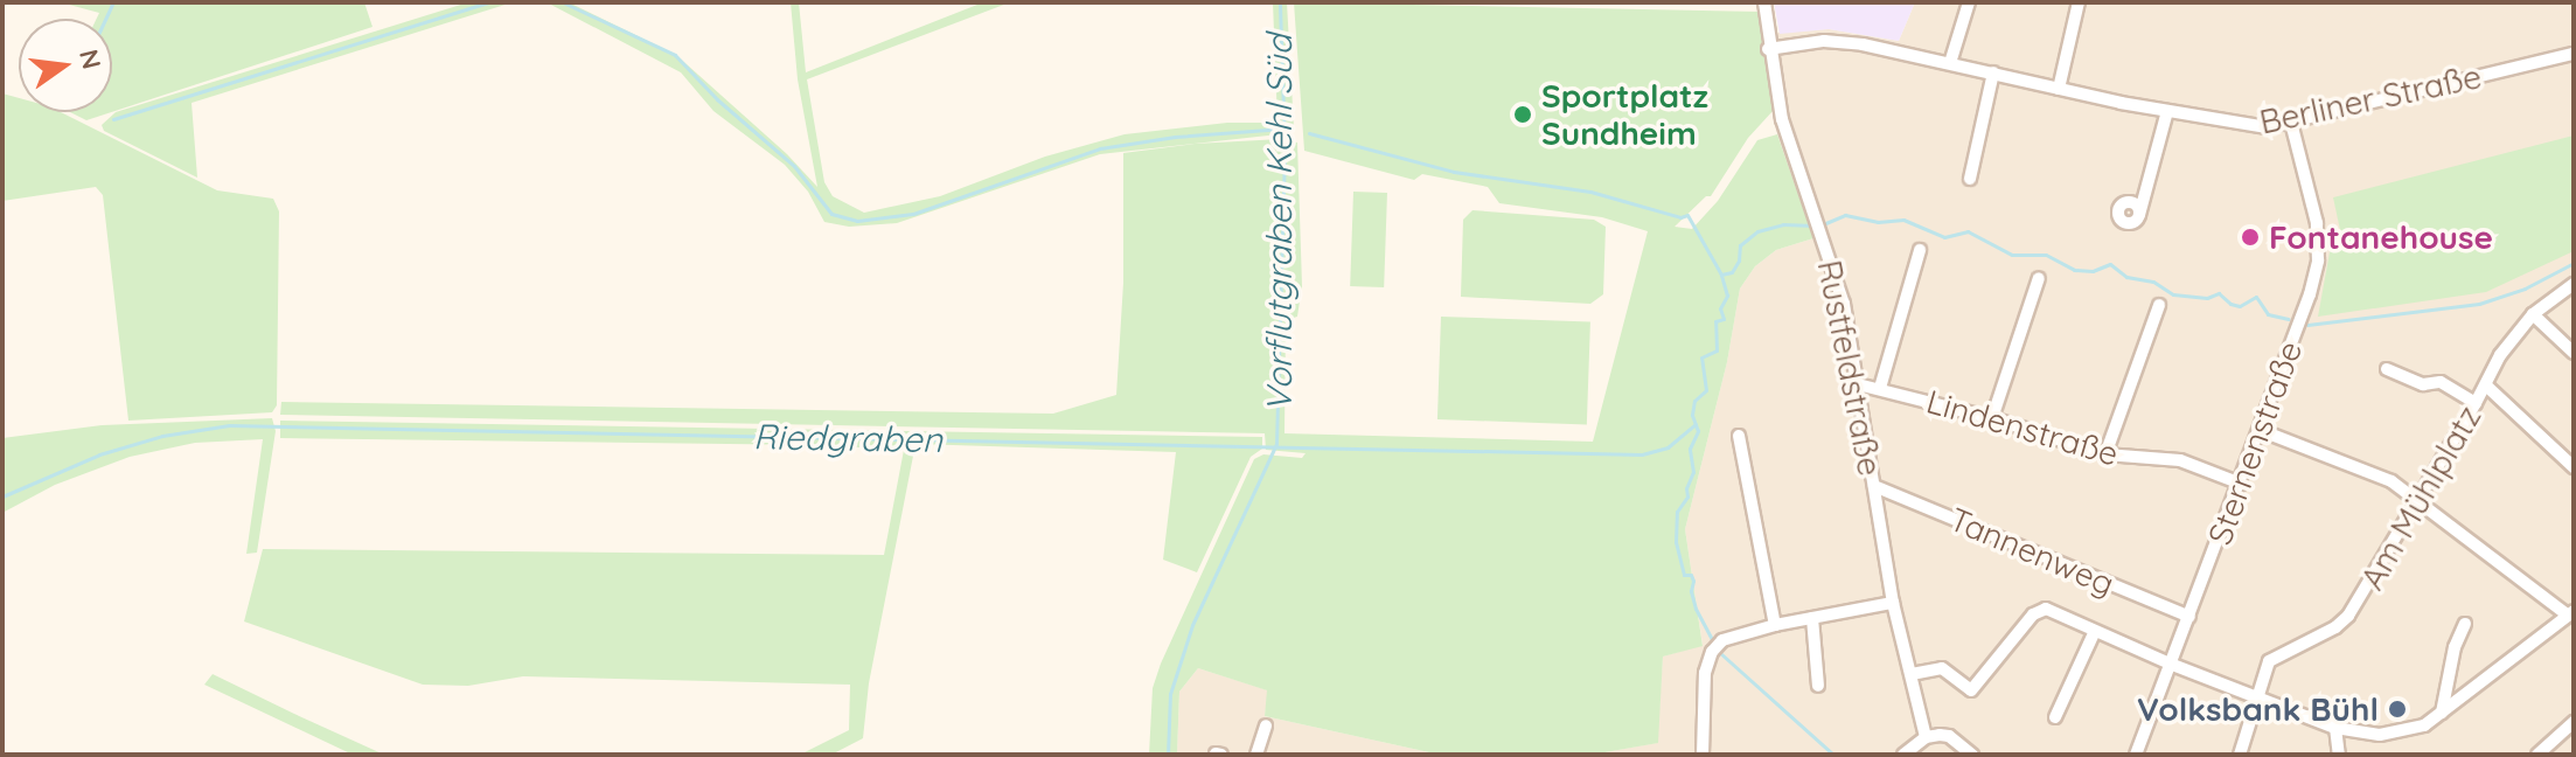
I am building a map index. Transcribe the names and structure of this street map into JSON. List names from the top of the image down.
{
  "streets": {
    "street": [
      "Berliner Straße",
      "Rustfeldstraße",
      "Lindenstraße",
      "Sternenstraße",
      "Am Mühlplatz",
      "Tannenweg"
    ]
  },
  "crossings": [
    ["Berliner Straße", "Rustfeldstraße"],
    ["Berliner Straße", "Sternenstraße"],
    ["Rustfeldstraße", "Lindenstraße"],
    ["Rustfeldstraße", "Tannenweg"],
    ["Lindenstraße", "Sternenstraße"],
    ["Sternenstraße", "Tannenweg"]
  ],
  "water": ["Vorflutgraben Kehl Süd", "Riedgraben"],
  "places": ["Sportplatz Sundheim", "Fontanehouse", "Volksbank Bühl"],
  "north": "right"
}
